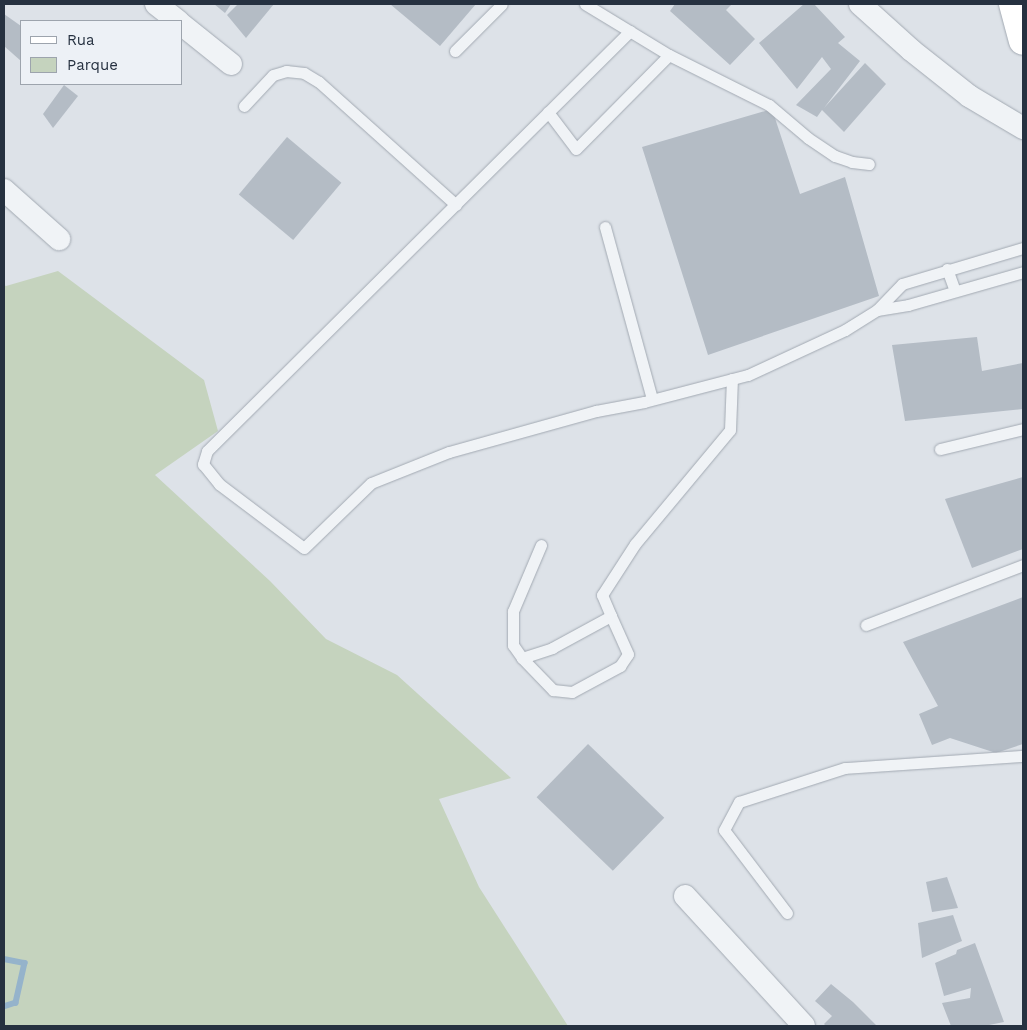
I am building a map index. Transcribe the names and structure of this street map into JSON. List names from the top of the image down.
{
  "legend": ["Rua", "Parque"]
}
